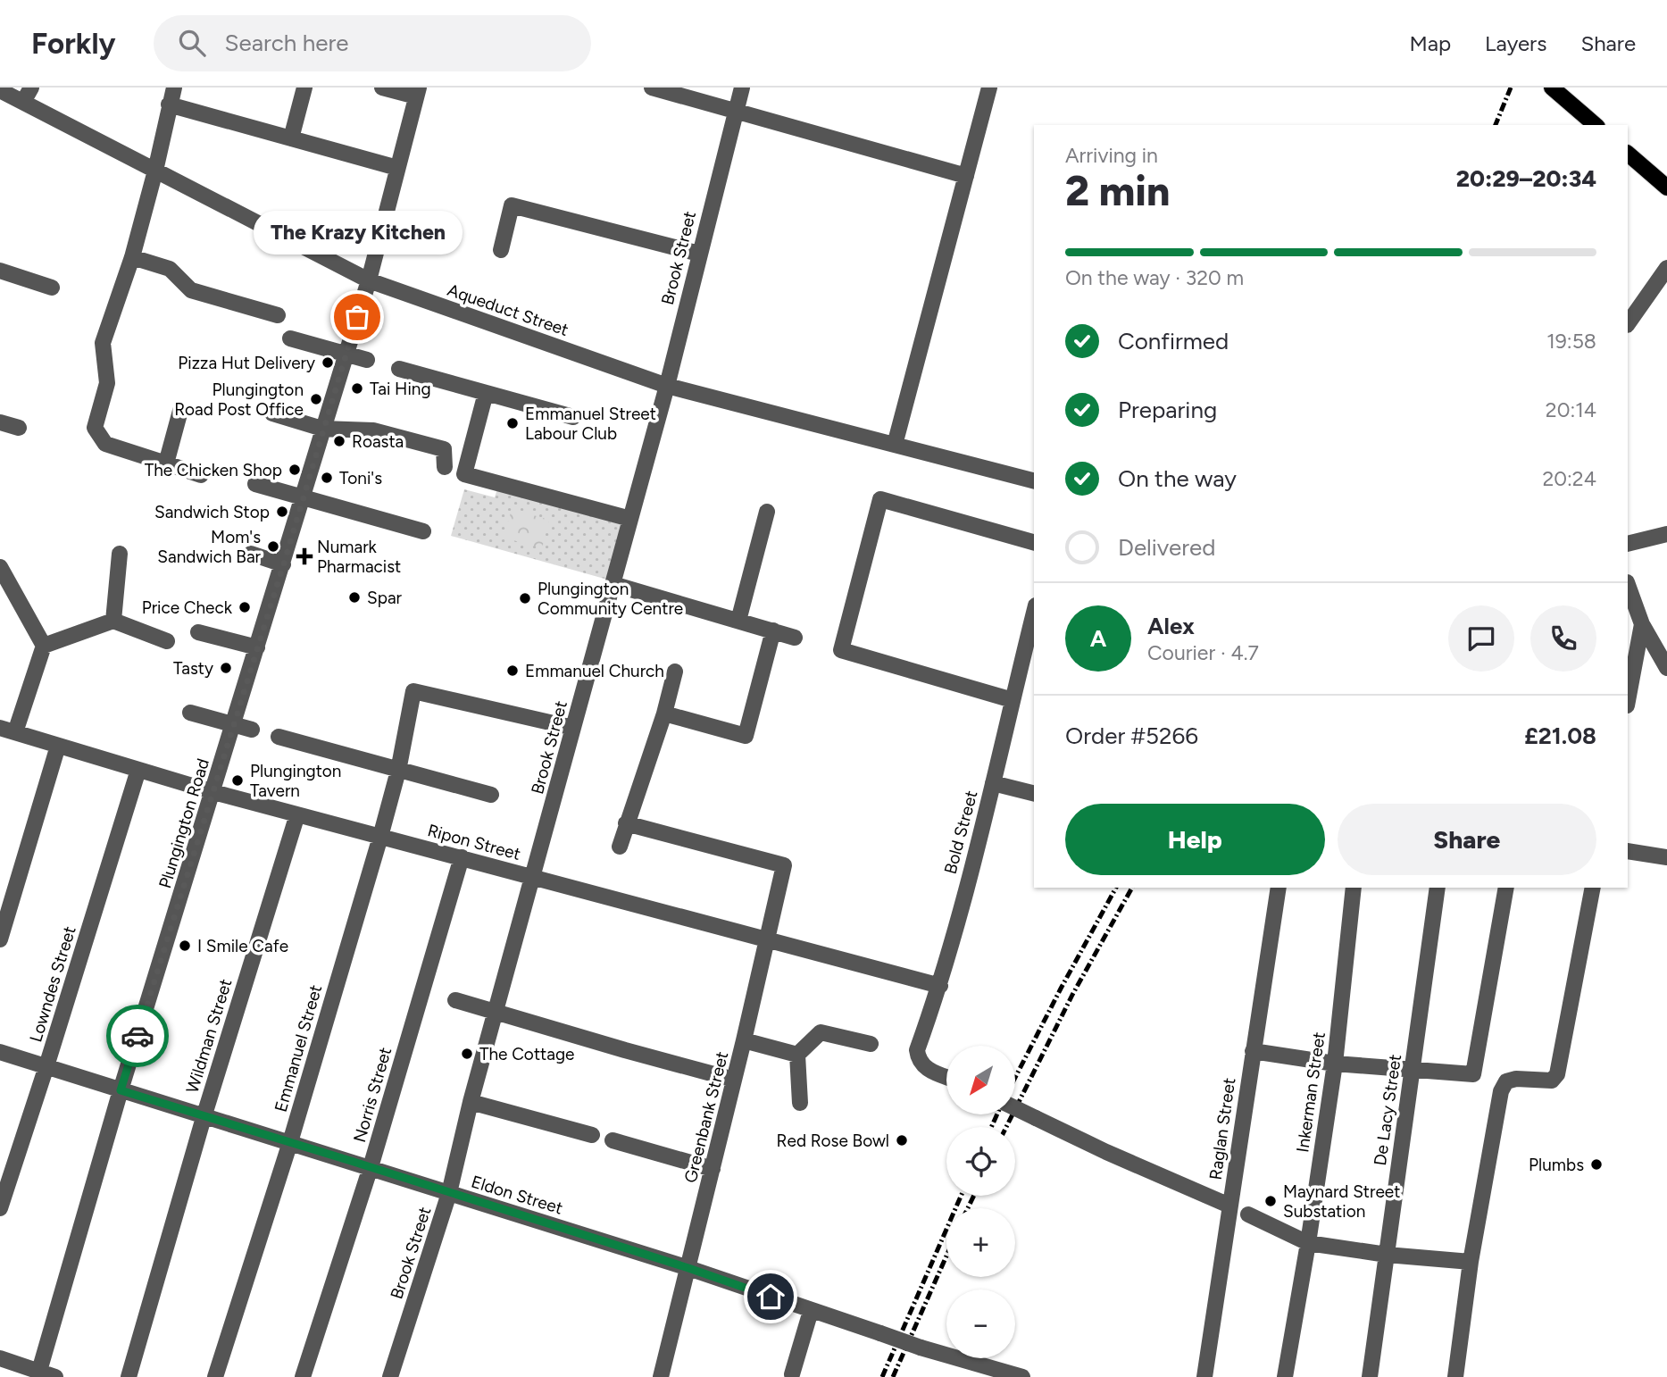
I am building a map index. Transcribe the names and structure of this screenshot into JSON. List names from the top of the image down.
{
  "streets": {
    "street": [
      "Brook Street",
      "Aqueduct Street",
      "Plungington Road",
      "Bold Street",
      "Ripon Street",
      "Lowndes Street",
      "Wildman Street",
      "Emmanuel Street",
      "Inkerman Street",
      "Norris Street",
      "De Lacy Street",
      "Greenbank Street",
      "Raglan Street",
      "Eldon Street"
    ]
  },
  "crossings": [
    ["Brook Street", "Aqueduct Street"],
    ["Brook Street", "Ripon Street"],
    ["Brook Street", "Emmanuel Street"],
    ["Brook Street", "Eldon Street"],
    ["Aqueduct Street", "Plungington Road"],
    ["Plungington Road", "Ripon Street"],
    ["Plungington Road", "Eldon Street"],
    ["Bold Street", "Ripon Street"],
    ["Ripon Street", "Lowndes Street"],
    ["Ripon Street", "Wildman Street"],
    ["Ripon Street", "Emmanuel Street"],
    ["Ripon Street", "Norris Street"],
    ["Ripon Street", "Greenbank Street"],
    ["Lowndes Street", "Eldon Street"],
    ["Wildman Street", "Eldon Street"],
    ["Emmanuel Street", "Eldon Street"],
    ["Norris Street", "Eldon Street"],
    ["Greenbank Street", "Eldon Street"]
  ],
  "places": {
    "other": [
      "The Krazy Kitchen",
      "Pizza Hut Delivery",
      "Tai Hing",
      "Plungington Road Post Office",
      "Emmanuel Street Labour Club",
      "Roasta",
      "The Chicken Shop",
      "Toni's",
      "Sandwich Stop",
      "Mom's Sandwich Bar",
      "Spar",
      "Plungington Community Centre",
      "Price Check",
      "Tasty",
      "Emmanuel Church",
      "Plungington Tavern",
      "I Smile Cafe",
      "The Cottage",
      "Red Rose Bowl",
      "Plumbs",
      "Maynard Street Substation"
    ],
    "health": ["Numark Pharmacist"]
  },
  "north": "bottom left",
  "page": {
    "header": "Forkly",
    "search": "Search here",
    "nav": ["Map", "Layers", "Share"],
    "heading": ["2 min", "Arriving in", "20:29–20:34"],
    "panel": [
      "Alex",
      "Courier · 4.7",
      "Order #5266",
      "£21.08"
    ],
    "bubble": "The Krazy Kitchen",
    "bar": "On the way · 320 m",
    "list": [
      ["Confirmed", "19:58"],
      ["Preparing", "20:14"],
      ["On the way", "20:24"],
      "Delivered"
    ],
    "round": "A",
    "buttons": ["Help", "Share"],
    "map_buttons": ["+", "−"]
  }
}
